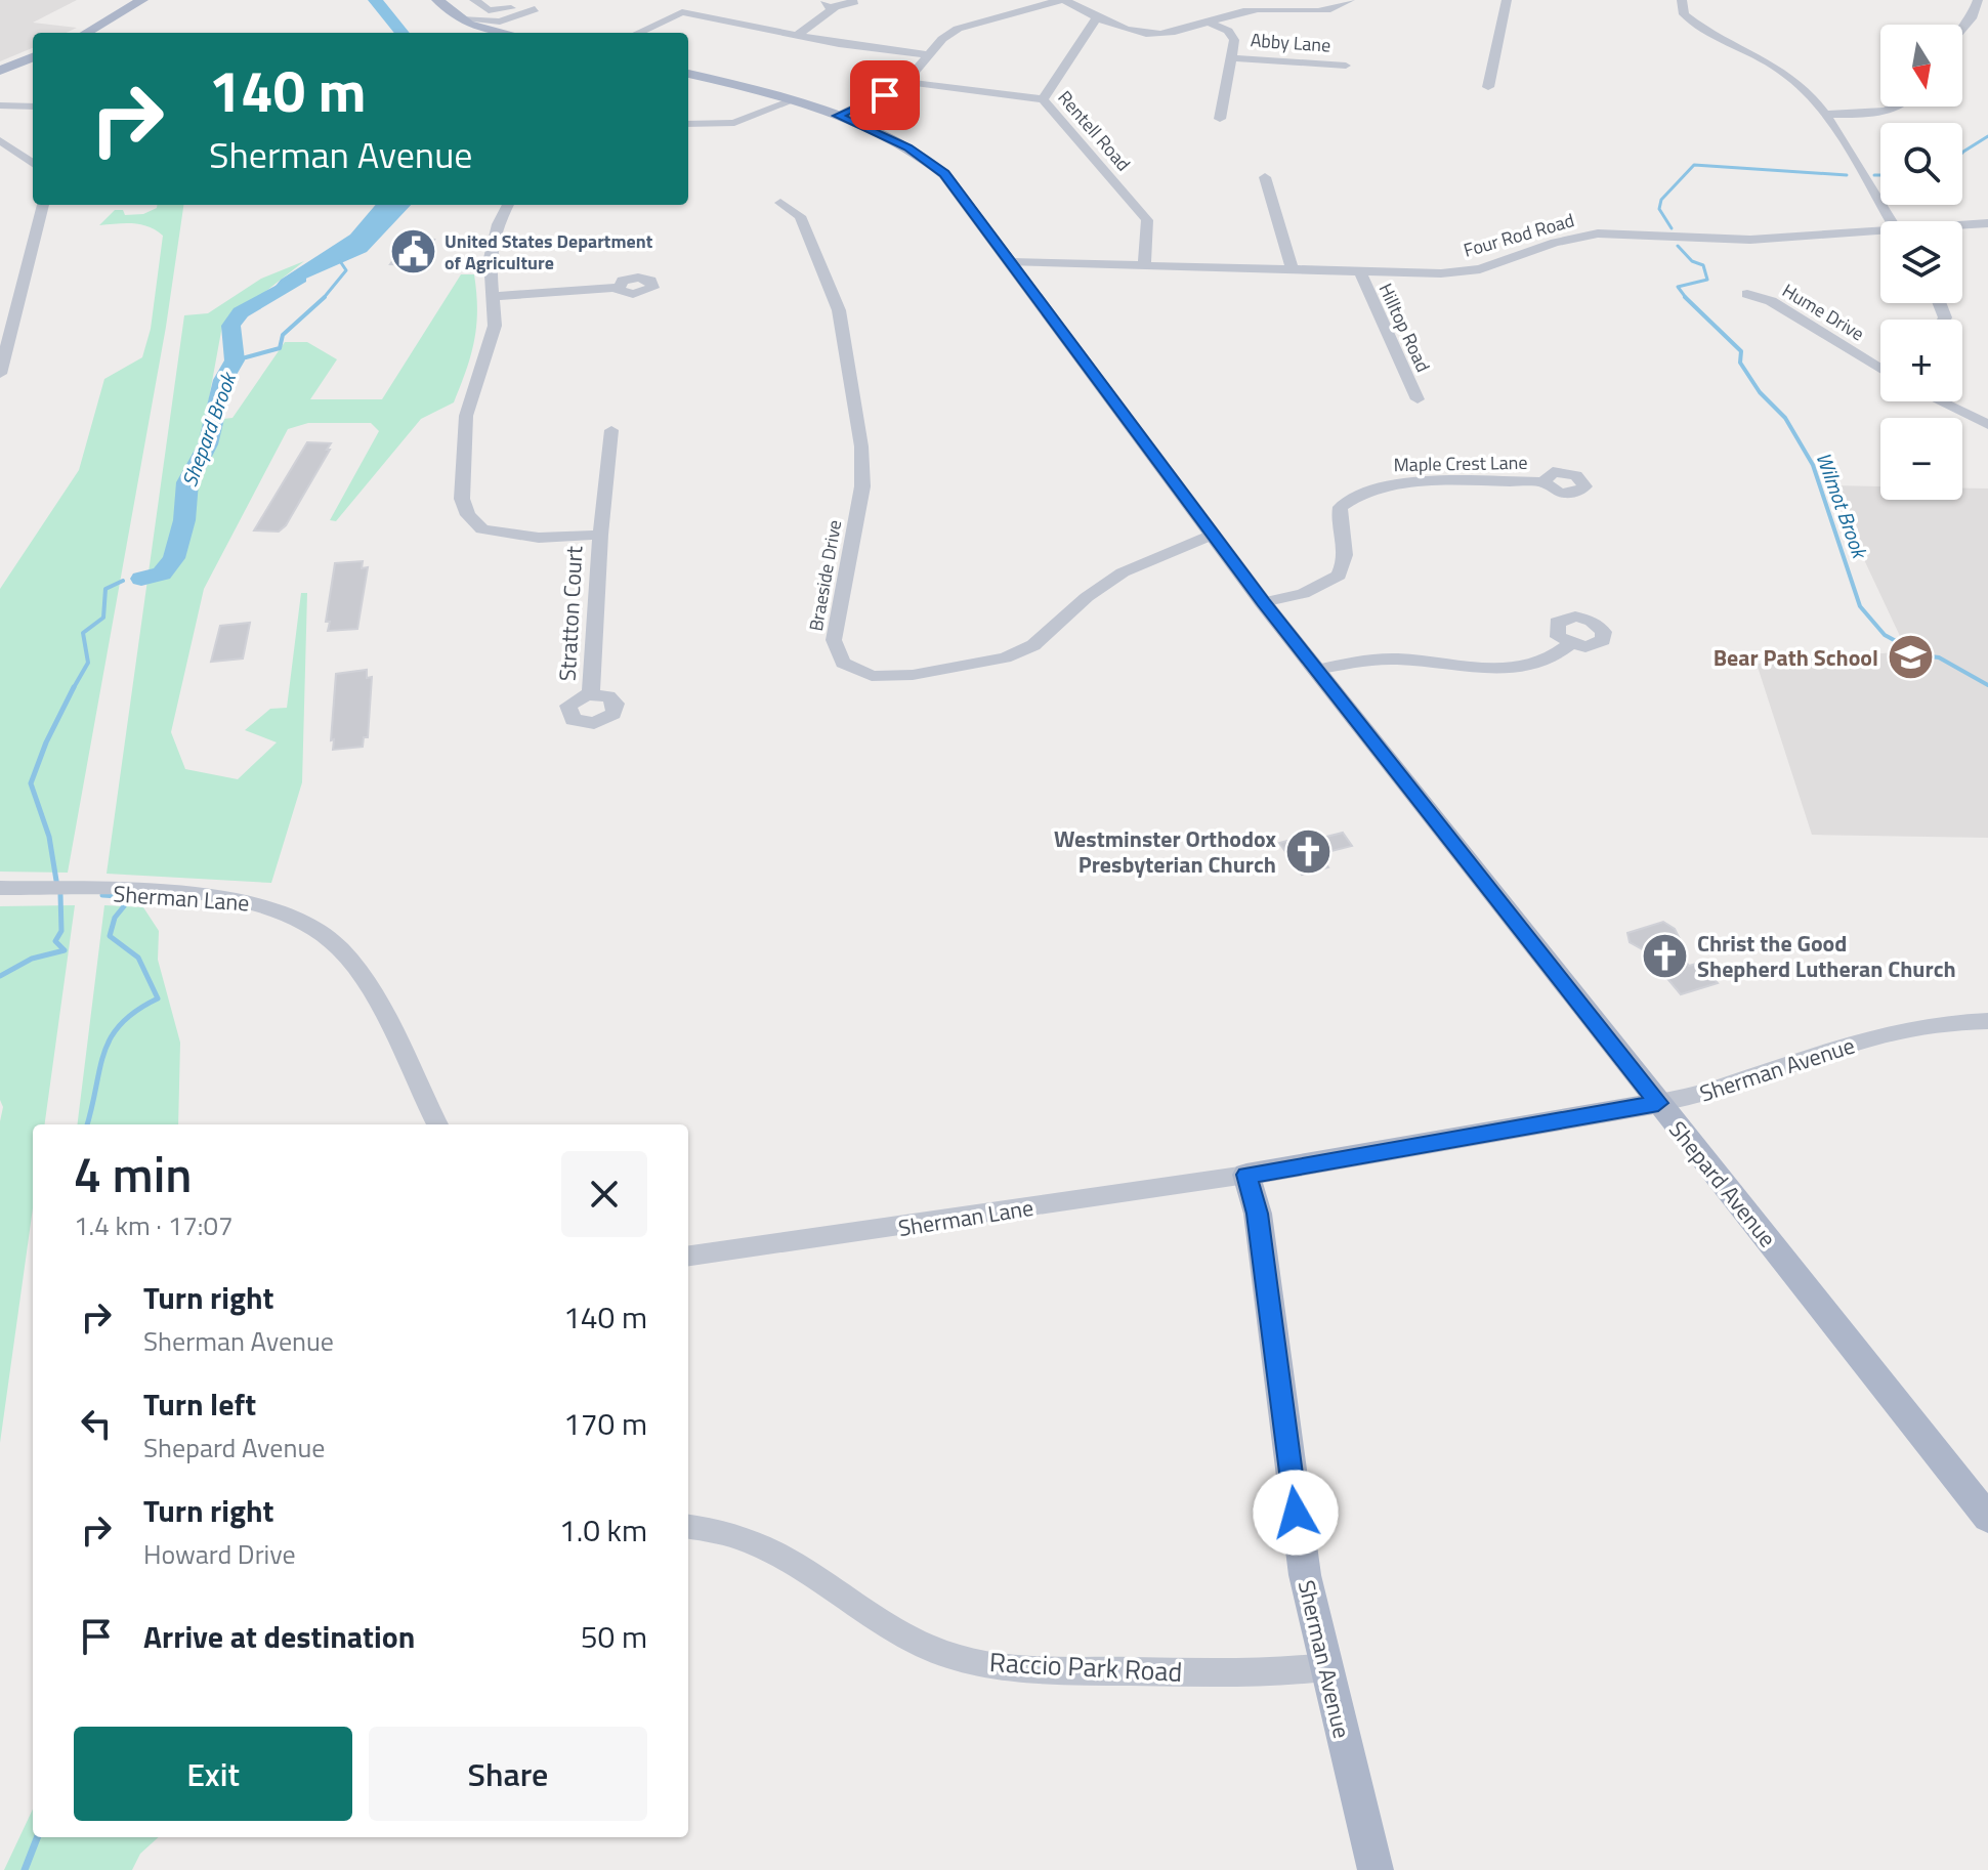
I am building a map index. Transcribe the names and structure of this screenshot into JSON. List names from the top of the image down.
{
  "streets": {
    "main road": ["Sherman Avenue", "Shepard Avenue"],
    "street": [
      "Abby Lane",
      "Rentell Road",
      "Four Rod Road",
      "Hume Drive",
      "Hilltop Road",
      "Maple Crest Lane",
      "Braeside Drive",
      "Stratton Court",
      "Sherman Lane",
      "Raccio Park Road"
    ]
  },
  "crossings": [
    ["Rentell Road", "Four Rod Road"],
    ["Four Rod Road", "Hilltop Road"],
    ["Four Rod Road", "Shepard Avenue"],
    ["Maple Crest Lane", "Shepard Avenue"],
    ["Braeside Drive", "Shepard Avenue"],
    ["Sherman Lane", "Sherman Avenue"],
    ["Sherman Avenue", "Shepard Avenue"],
    ["Sherman Avenue", "Raccio Park Road"]
  ],
  "water": ["Shepard Brook", "Wilmot Brook"],
  "places": {
    "public building": ["United States Department of Agriculture"],
    "school or university": ["Bear Path School"],
    "church": ["Westminster Orthodox Presbyterian Church", "Christ the Good Shepherd Lutheran Church"]
  },
  "north": "bottom",
  "page": {
    "map_buttons": ["+", "−"],
    "turn": ["140 m", "Sherman Avenue"],
    "heading": ["4 min", "1.4 km · 17:07"],
    "list": [
      {
        "name": "Turn right",
        "note": "Sherman Avenue",
        "value": "140 m"
      },
      {
        "name": "Turn left",
        "note": "Shepard Avenue",
        "value": "170 m"
      },
      {
        "name": "Turn right",
        "note": "Howard Drive",
        "value": "1.0 km"
      },
      {
        "name": "Arrive at destination",
        "value": "50 m"
      }
    ],
    "buttons": ["Exit", "Share"]
  }
}
